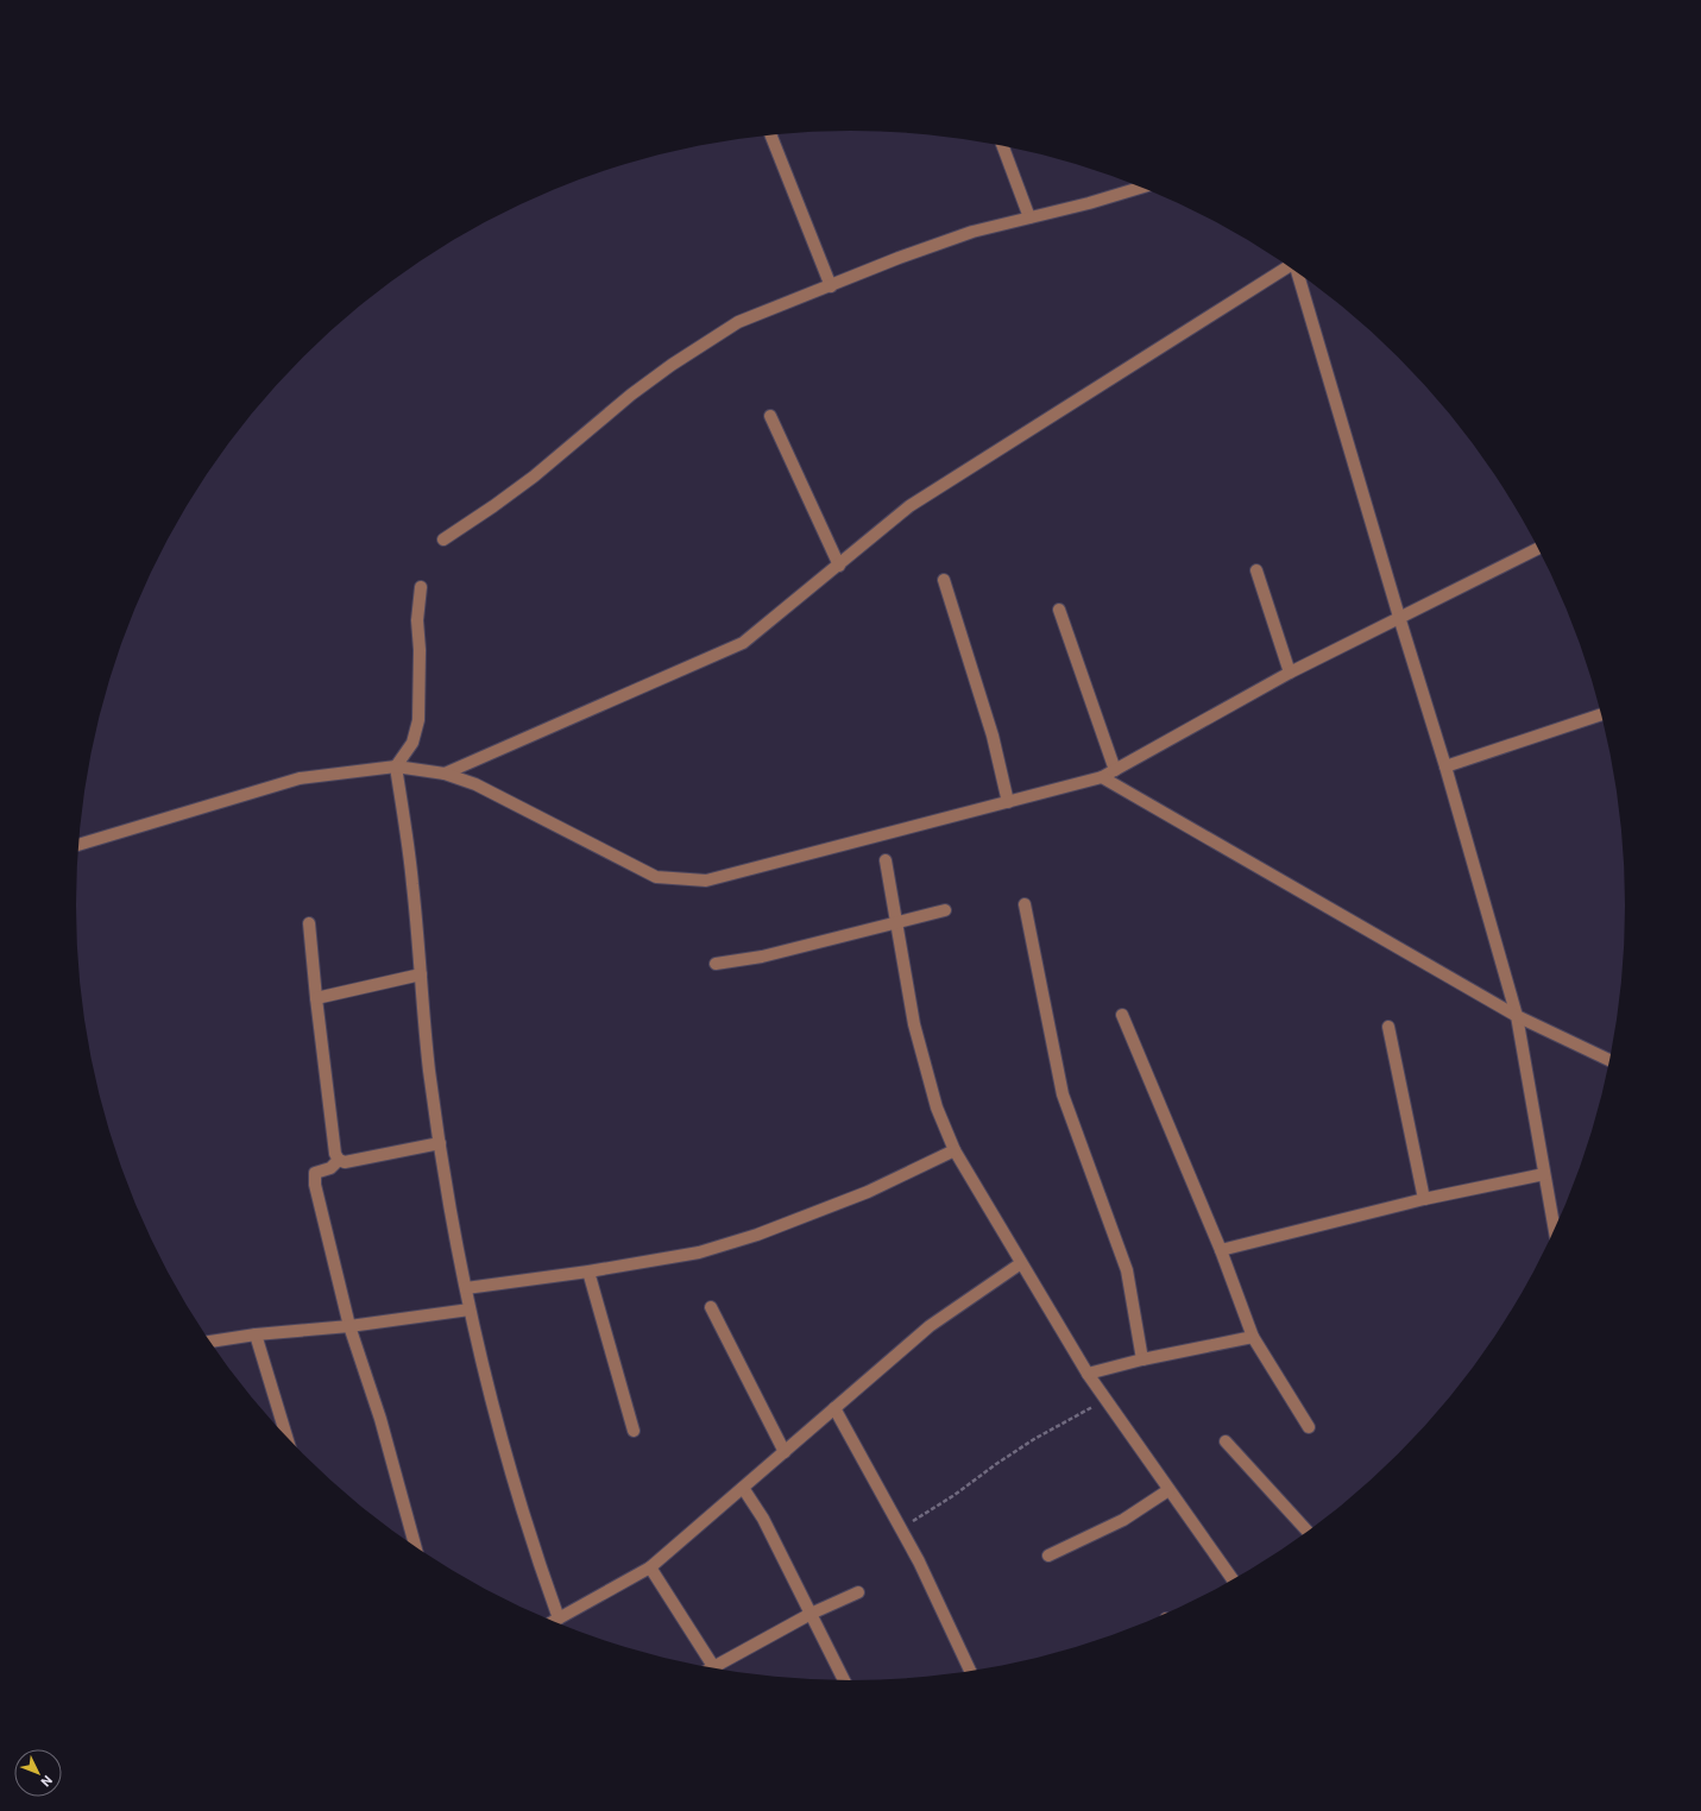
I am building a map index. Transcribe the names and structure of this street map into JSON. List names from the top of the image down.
{
  "north": "bottom right"
}
